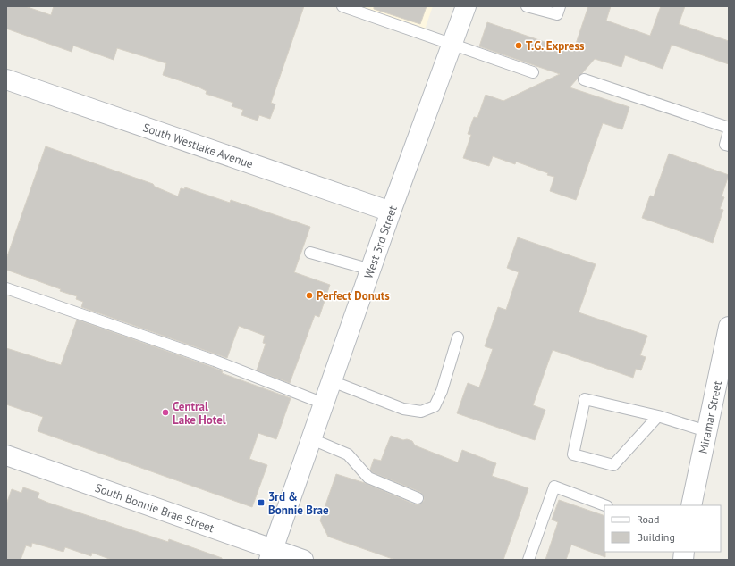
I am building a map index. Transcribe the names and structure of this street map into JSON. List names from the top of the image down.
{
  "streets": {
    "street": [
      "South Westlake Avenue",
      "West 3rd Street",
      "Miramar Street",
      "South Bonnie Brae Street"
    ]
  },
  "crossings": [
    ["South Westlake Avenue", "West 3rd Street"],
    ["West 3rd Street", "South Bonnie Brae Street"]
  ],
  "places": {
    "other": ["T.G. Express", "Perfect Donuts", "Central Lake Hotel"],
    "transit": ["3rd & Bonnie Brae"]
  },
  "legend": ["Road", "Building"]
}
